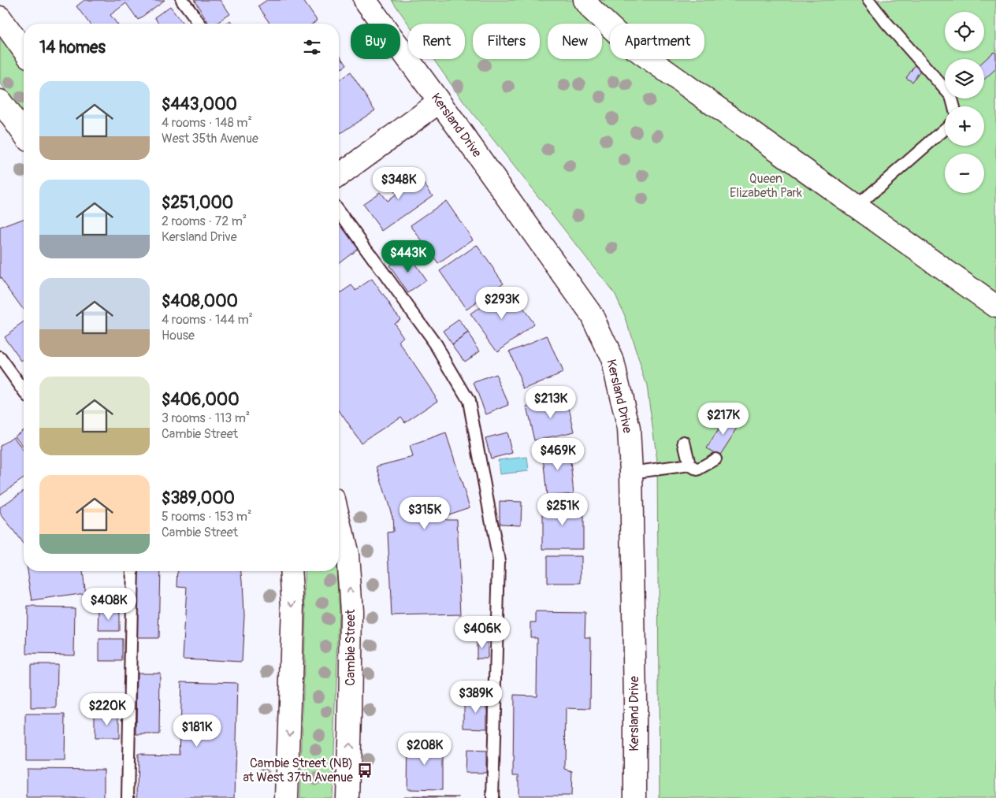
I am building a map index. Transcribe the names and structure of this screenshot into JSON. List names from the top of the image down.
{
  "streets": {
    "street": ["Kersland Drive", "Cambie Street"]
  },
  "parks": ["Queen Elizabeth Park"],
  "places": {
    "bus stop": ["Cambie Street (NB) at West 37th Avenue"]
  },
  "page": {
    "map_buttons": ["+", "−"],
    "chip": [
      "Buy",
      "Rent",
      "Filters",
      "New",
      "Apartment"
    ],
    "heading": "14 homes",
    "list": [
      {
        "name": "$443,000",
        "note": "4 rooms · 148 m² · West 35th Avenue"
      },
      {
        "name": "$251,000",
        "note": "2 rooms · 72 m² · Kersland Drive"
      },
      {
        "name": "$408,000",
        "note": "4 rooms · 144 m² · House"
      },
      {
        "name": "$406,000",
        "note": "3 rooms · 113 m² · Cambie Street"
      },
      {
        "name": "$389,000",
        "note": "5 rooms · 153 m² · Cambie Street"
      }
    ],
    "price": [
      "$348K",
      "$443K",
      "$293K",
      "$213K",
      "$217K",
      "$469K",
      "$251K",
      "$315K",
      "$408K",
      "$406K",
      "$389K",
      "$220K",
      "$181K",
      "$208K"
    ]
  }
}
